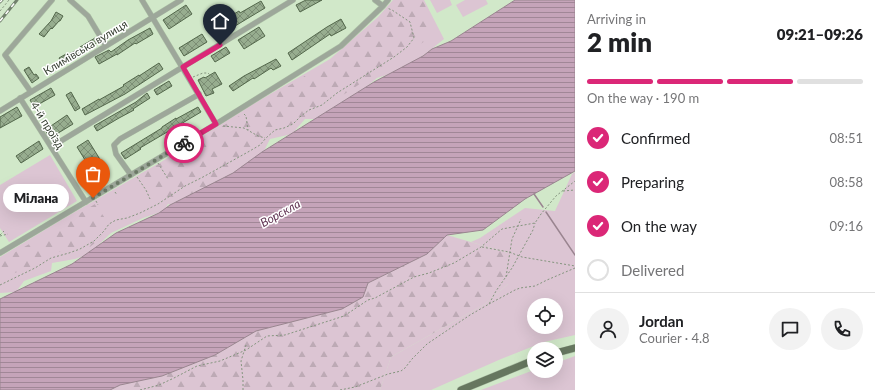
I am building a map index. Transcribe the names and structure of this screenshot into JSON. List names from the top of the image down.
{
  "streets": {
    "street": ["Климівська вулиця", "4-й проїзд"]
  },
  "crossings": [
    ["Климівська вулиця", "4-й проїзд"]
  ],
  "water": ["Ворскла"],
  "places": ["Мілана"],
  "page": {
    "heading": ["2 min", "Arriving in", "09:21–09:26"],
    "panel": ["Jordan", "Courier · 4.8"],
    "bar": "On the way · 190 m",
    "list": [
      ["Confirmed", "08:51"],
      ["Preparing", "08:58"],
      ["On the way", "09:16"],
      "Delivered"
    ],
    "bubble": "Мілана"
  }
}
